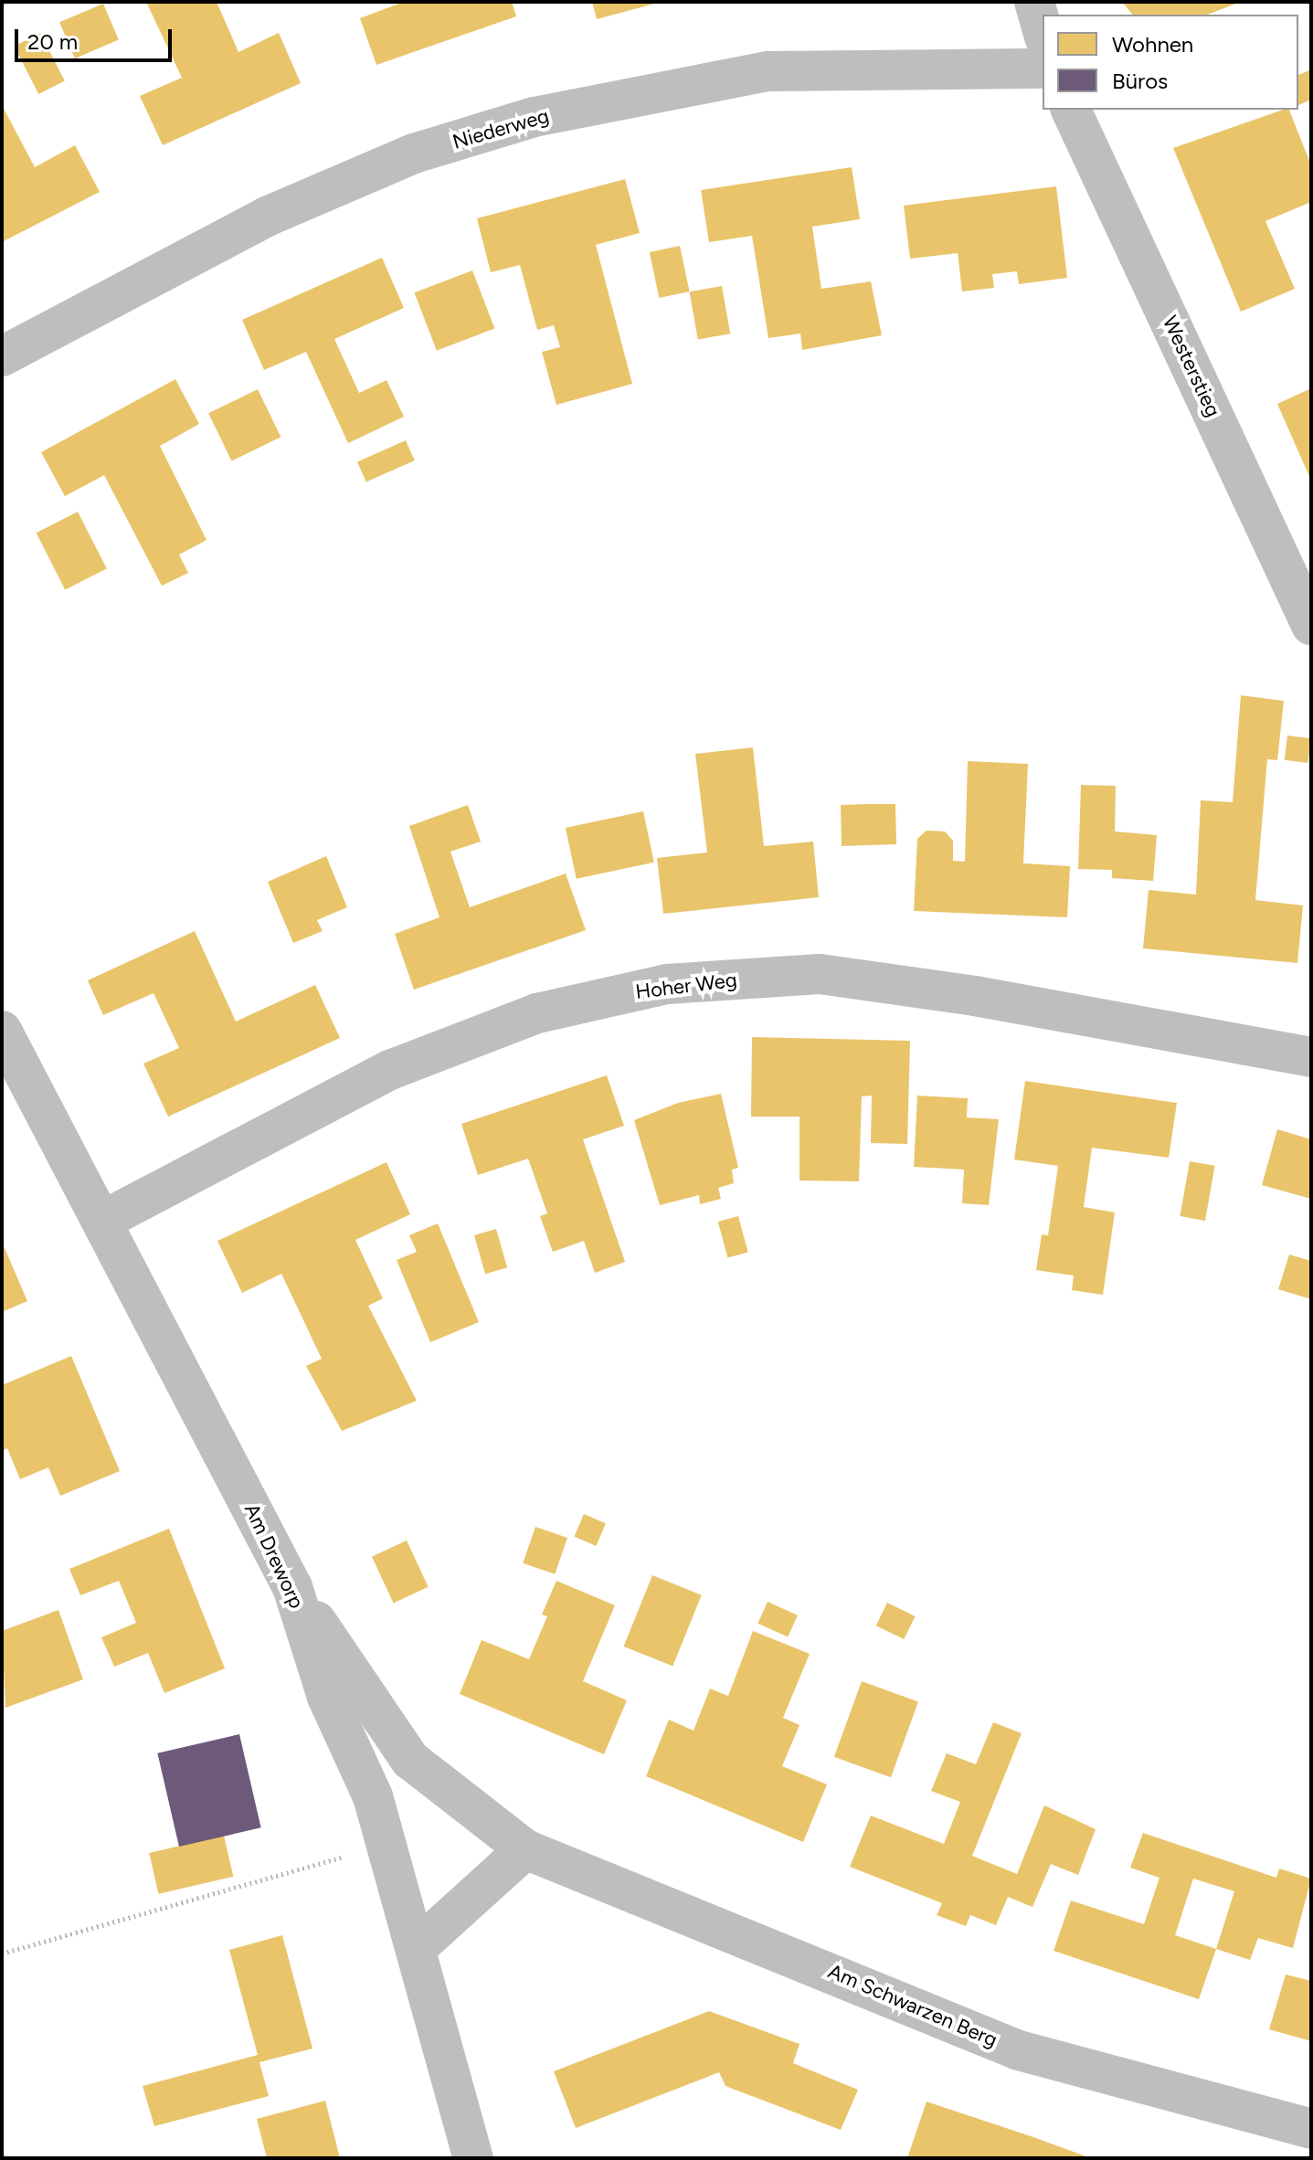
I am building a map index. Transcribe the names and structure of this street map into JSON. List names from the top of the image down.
{
  "streets": {
    "street": [
      "Niederweg",
      "Westerstieg",
      "Hoher Weg",
      "Am Dreworp",
      "Am Schwarzen Berg"
    ]
  },
  "crossings": [
    ["Hoher Weg", "Am Dreworp"],
    ["Am Dreworp", "Am Schwarzen Berg"]
  ],
  "legend": ["Wohnen", "Büros"],
  "scale_bar": "20 m"
}
